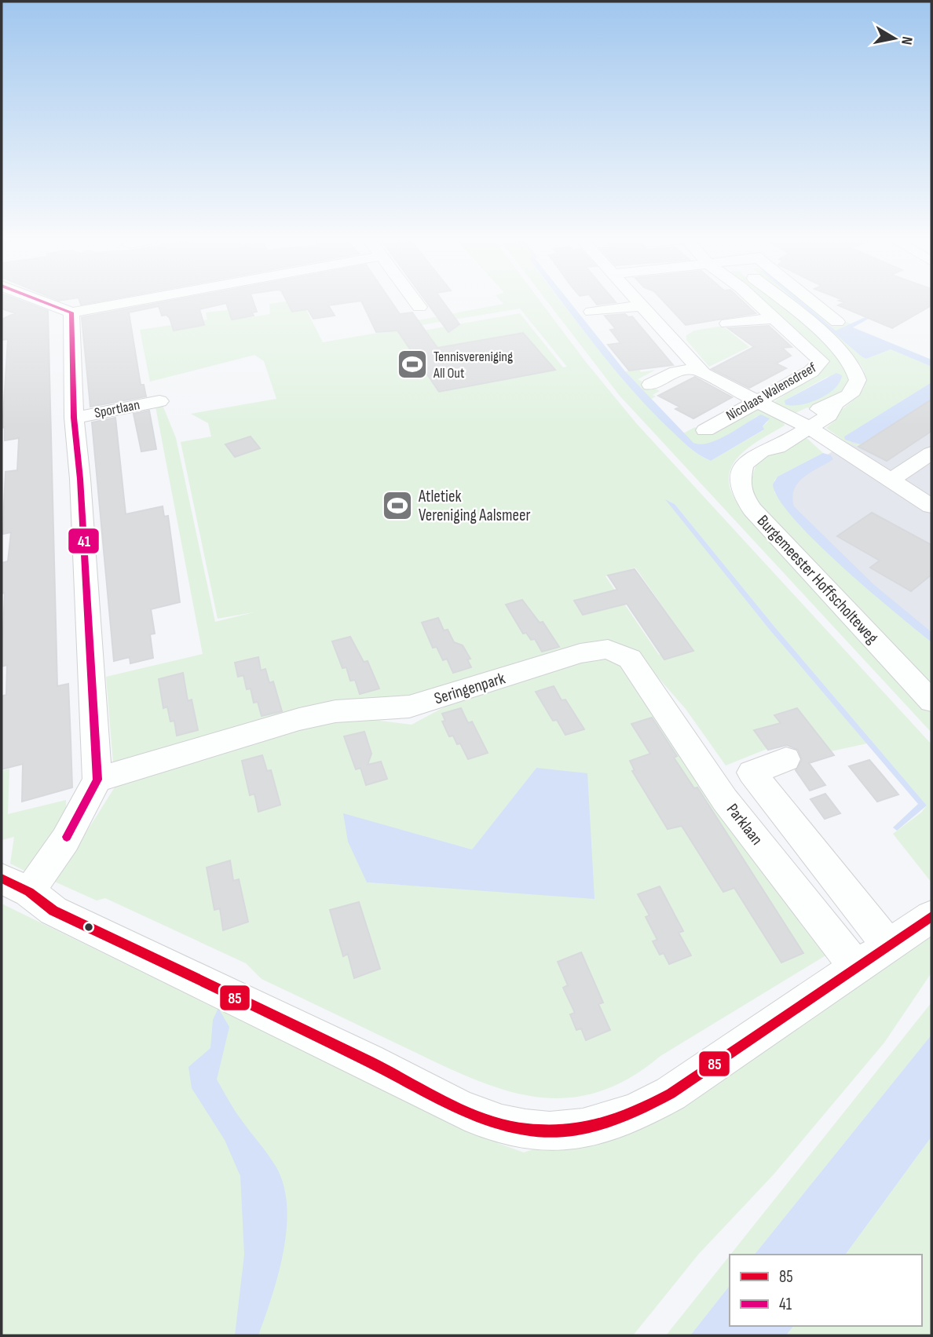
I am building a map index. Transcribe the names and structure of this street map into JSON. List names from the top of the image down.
{
  "streets": {
    "street": [
      "Nicolaas Walensdreef",
      "Sportlaan",
      "Burgemeester Hoffscholteweg",
      "Seringenpark",
      "Parklaan"
    ]
  },
  "crossings": [
    ["Sportlaan", "Seringenpark"],
    ["Seringenpark", "Parklaan"]
  ],
  "places": {
    "sports": ["Tennisvereniging All Out", "Atletiek Vereniging Aalsmeer"]
  },
  "lines": ["transit line 41", "transit line 85"],
  "legend": ["85", "41"],
  "north": "right"
}
